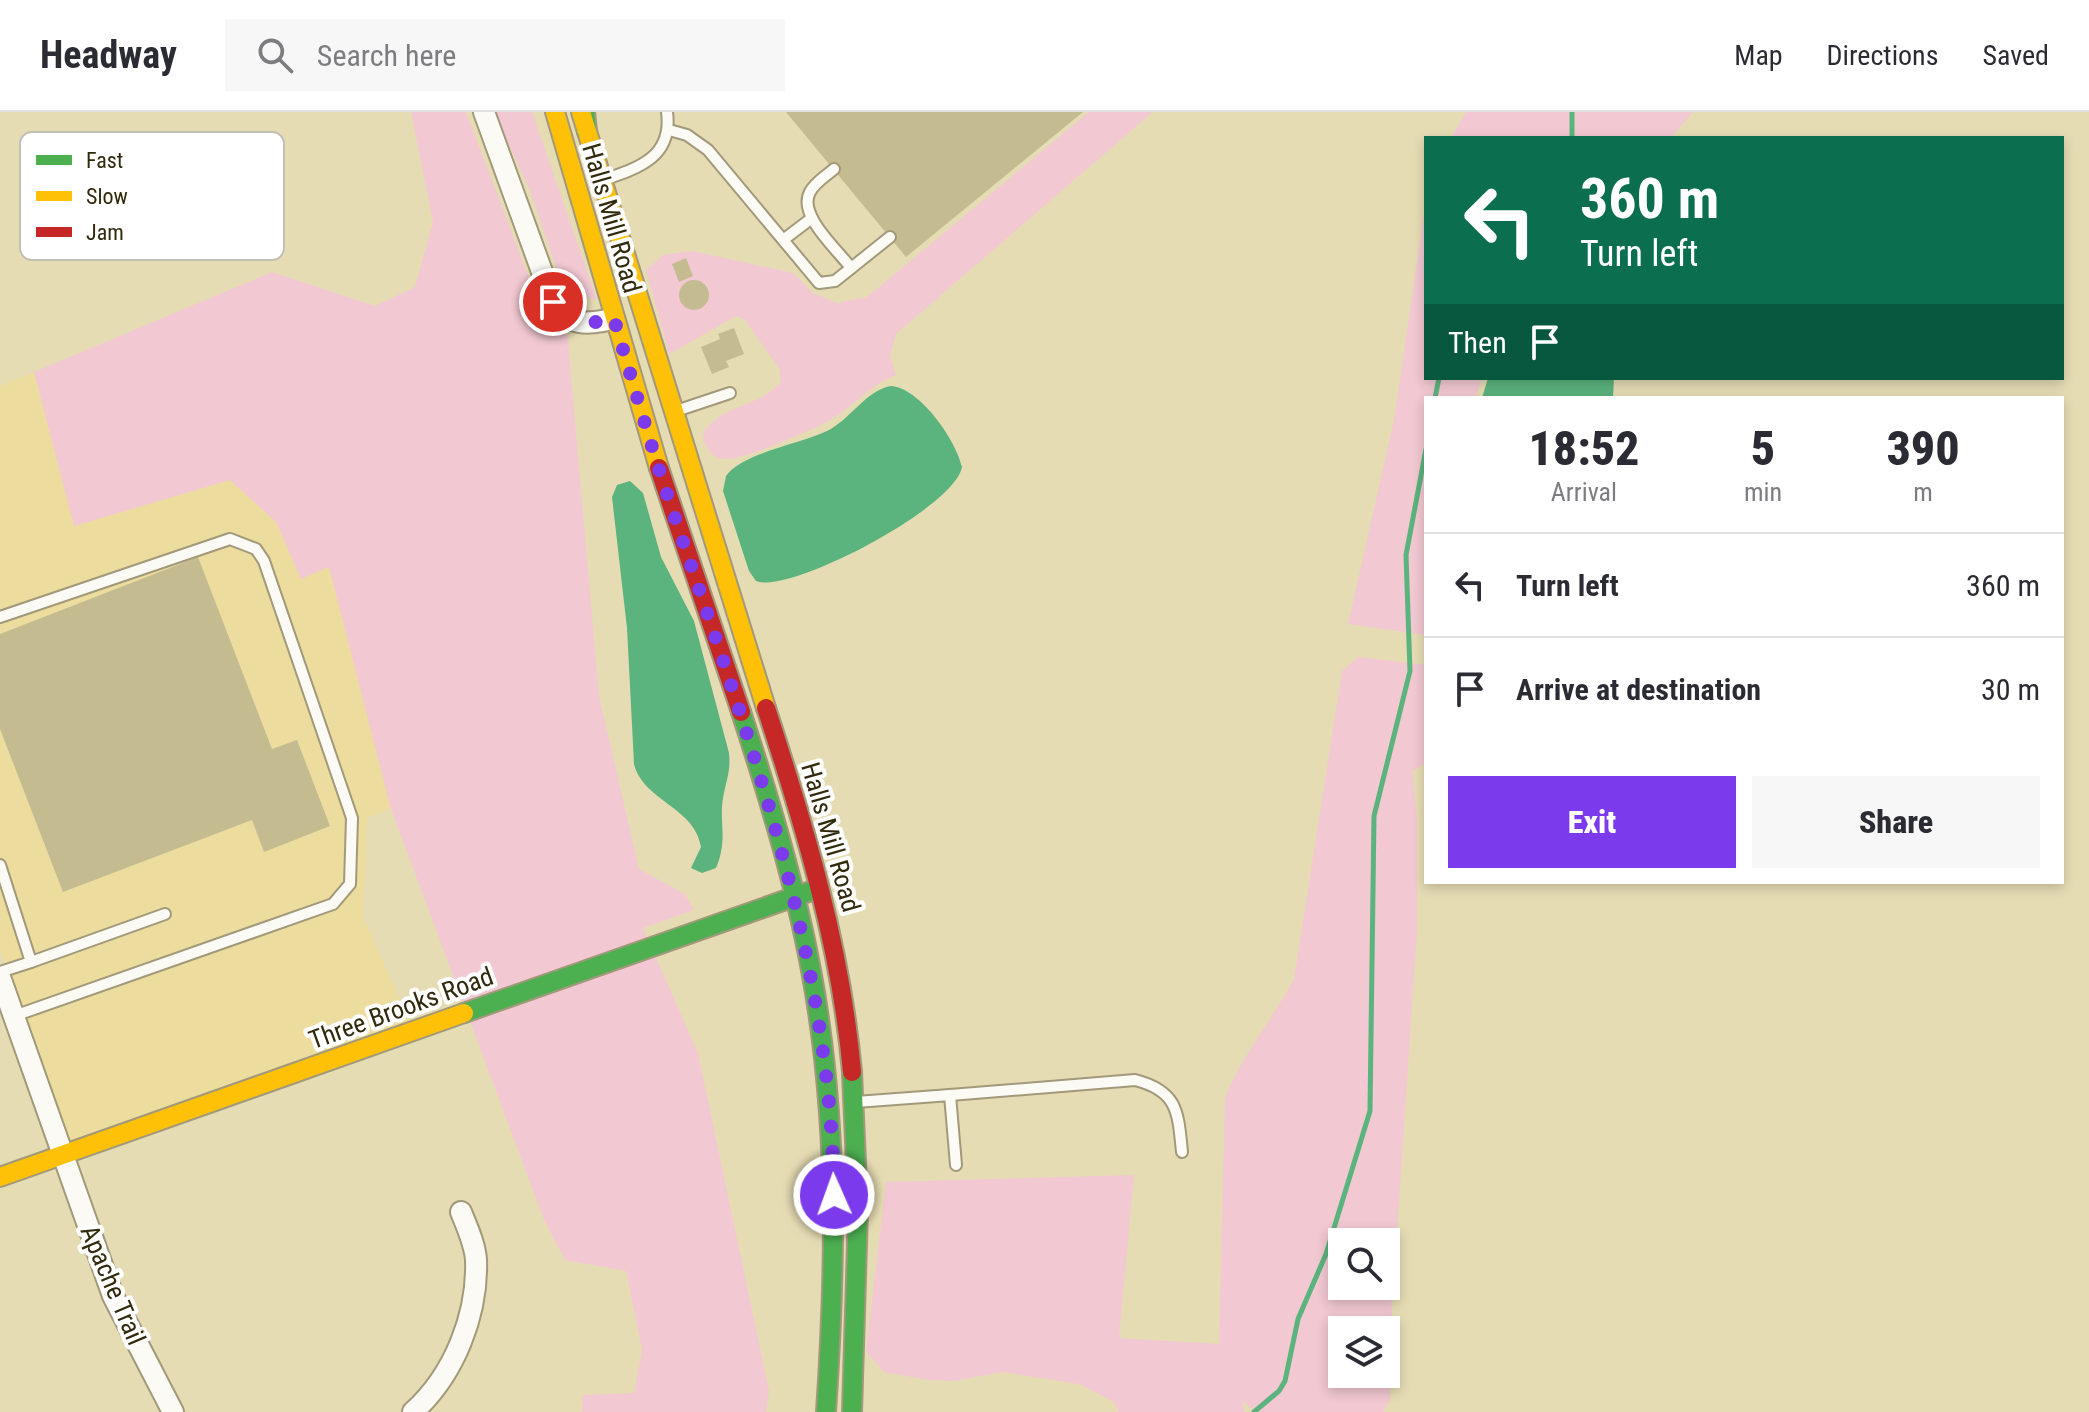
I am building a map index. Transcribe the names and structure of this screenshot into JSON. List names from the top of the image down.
{
  "streets": {
    "main road": ["Halls Mill Road", "Three Brooks Road"],
    "street": ["Apache Trail"]
  },
  "crossings": [
    ["Halls Mill Road", "Three Brooks Road"],
    ["Three Brooks Road", "Apache Trail"]
  ],
  "legend": ["Fast", "Slow", "Jam"],
  "page": {
    "header": "Headway",
    "search": "Search here",
    "nav": ["Map", "Directions", "Saved"],
    "turn": ["360 m", "Turn left"],
    "then": "Then",
    "eta": [
      "18:52",
      "Arrival",
      "5",
      "min",
      "390",
      "m"
    ],
    "list": [
      {
        "name": "Turn left",
        "value": "360 m"
      },
      {
        "name": "Arrive at destination",
        "value": "30 m"
      }
    ],
    "buttons": ["Exit", "Share"]
  }
}
